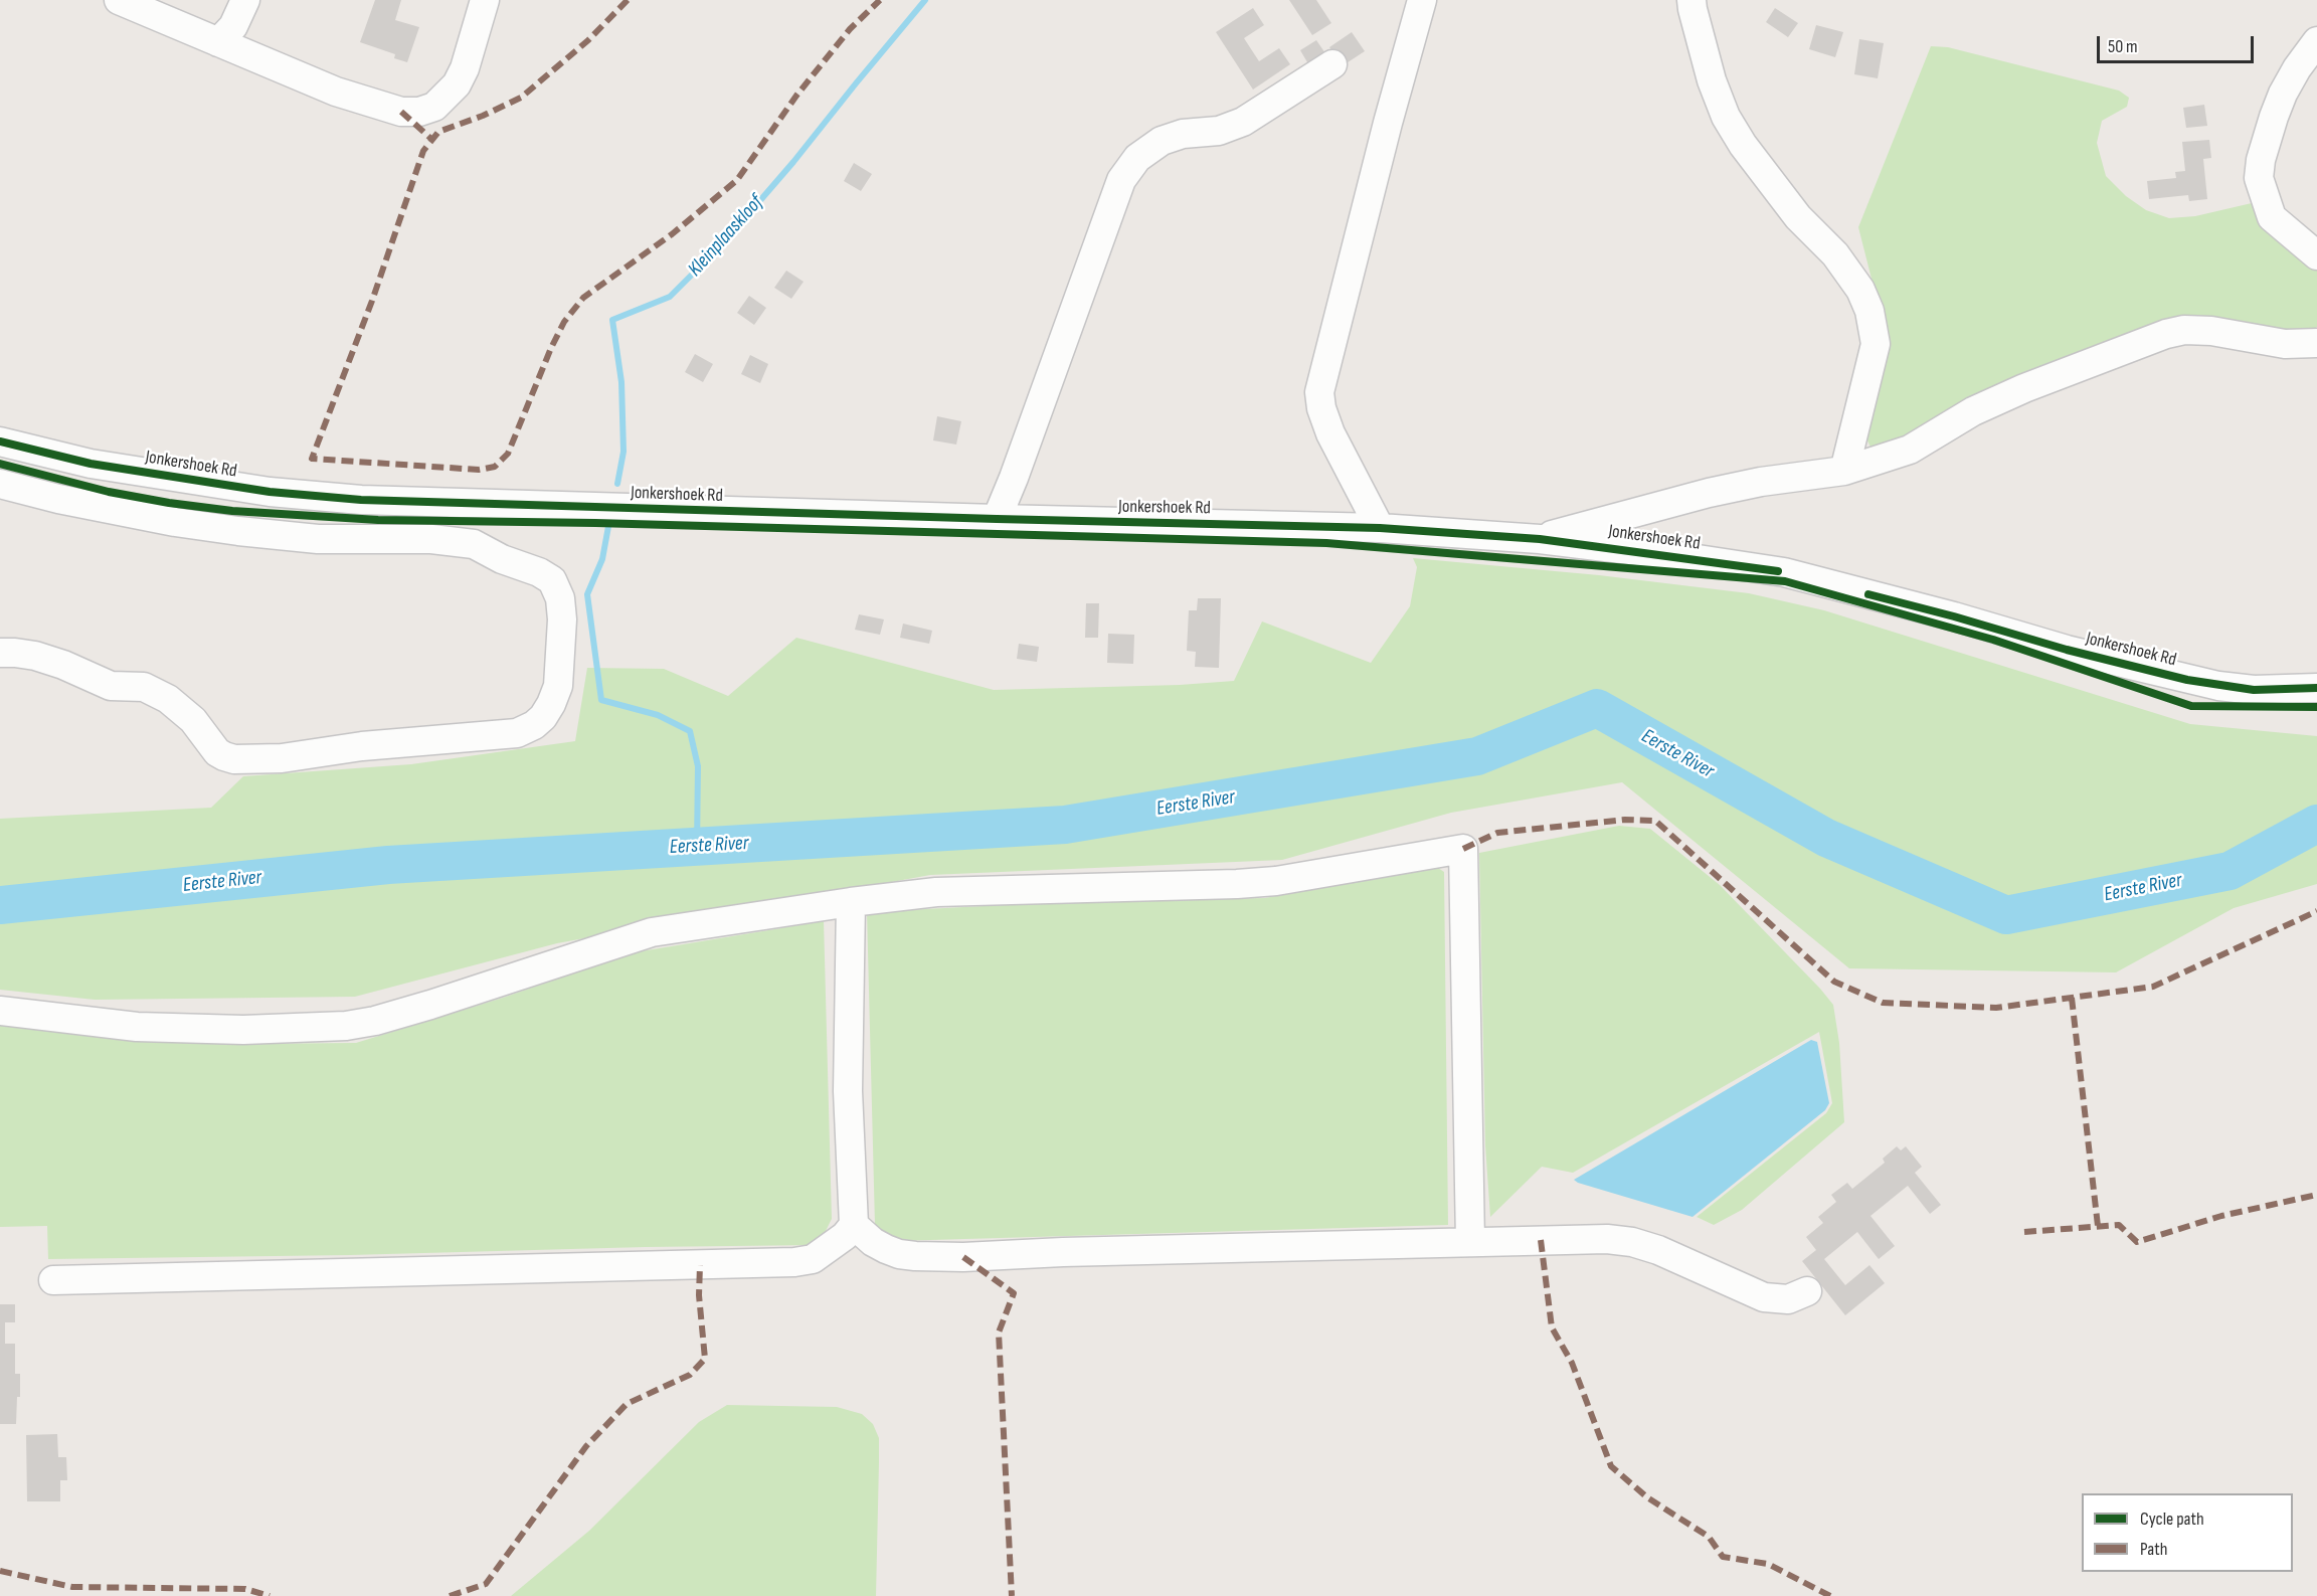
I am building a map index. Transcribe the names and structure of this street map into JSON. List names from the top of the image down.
{
  "streets": {
    "street": ["Jonkershoek Rd"]
  },
  "water": ["Kleinplaaskloof", "Eerste River"],
  "legend": ["Cycle path", "Path"],
  "scale_bar": "50 m"
}
